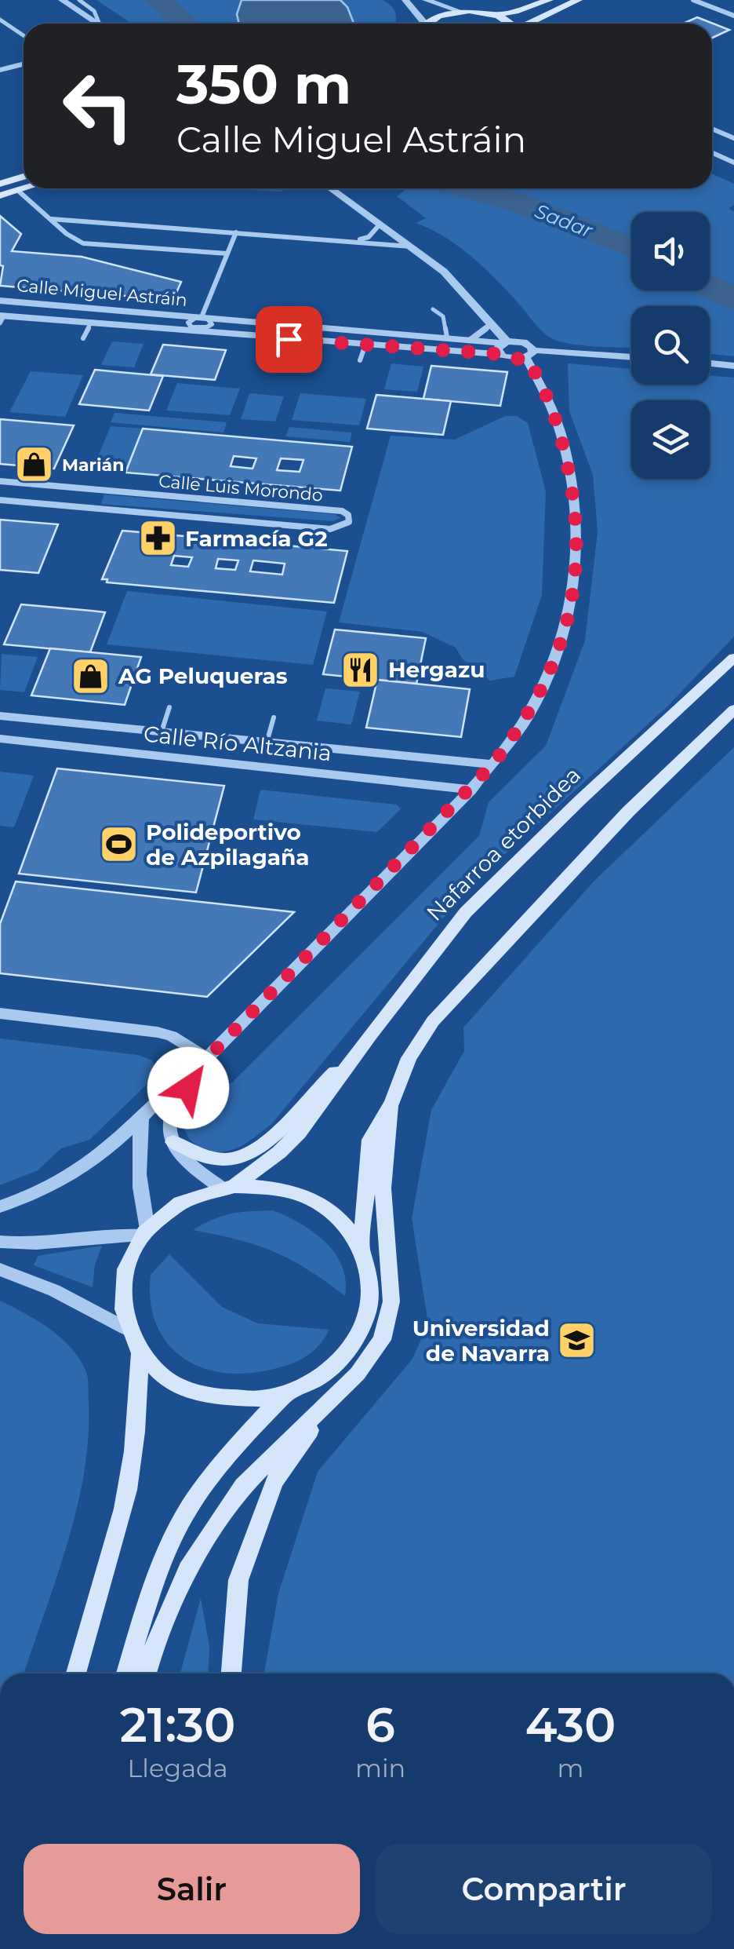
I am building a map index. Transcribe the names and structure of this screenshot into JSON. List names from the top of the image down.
{
  "streets": {
    "main road": ["Nafarroa etorbidea"],
    "street": ["Calle Miguel Astráin", "Calle Luis Morondo", "Calle Río Altzania"]
  },
  "water": ["Sadar"],
  "places": {
    "shop": ["Marián", "AG Peluqueras"],
    "pharmacy": ["Farmacía G2"],
    "restaurant": ["Hergazu"],
    "sports": ["Polideportivo de Azpilagaña"],
    "school or university": ["Universidad de Navarra"]
  },
  "page": {
    "turn": ["350 m", "Calle Miguel Astráin"],
    "eta": [
      "21:30",
      "Llegada",
      "6",
      "min",
      "430",
      "m"
    ],
    "buttons": ["Salir", "Compartir"]
  }
}
